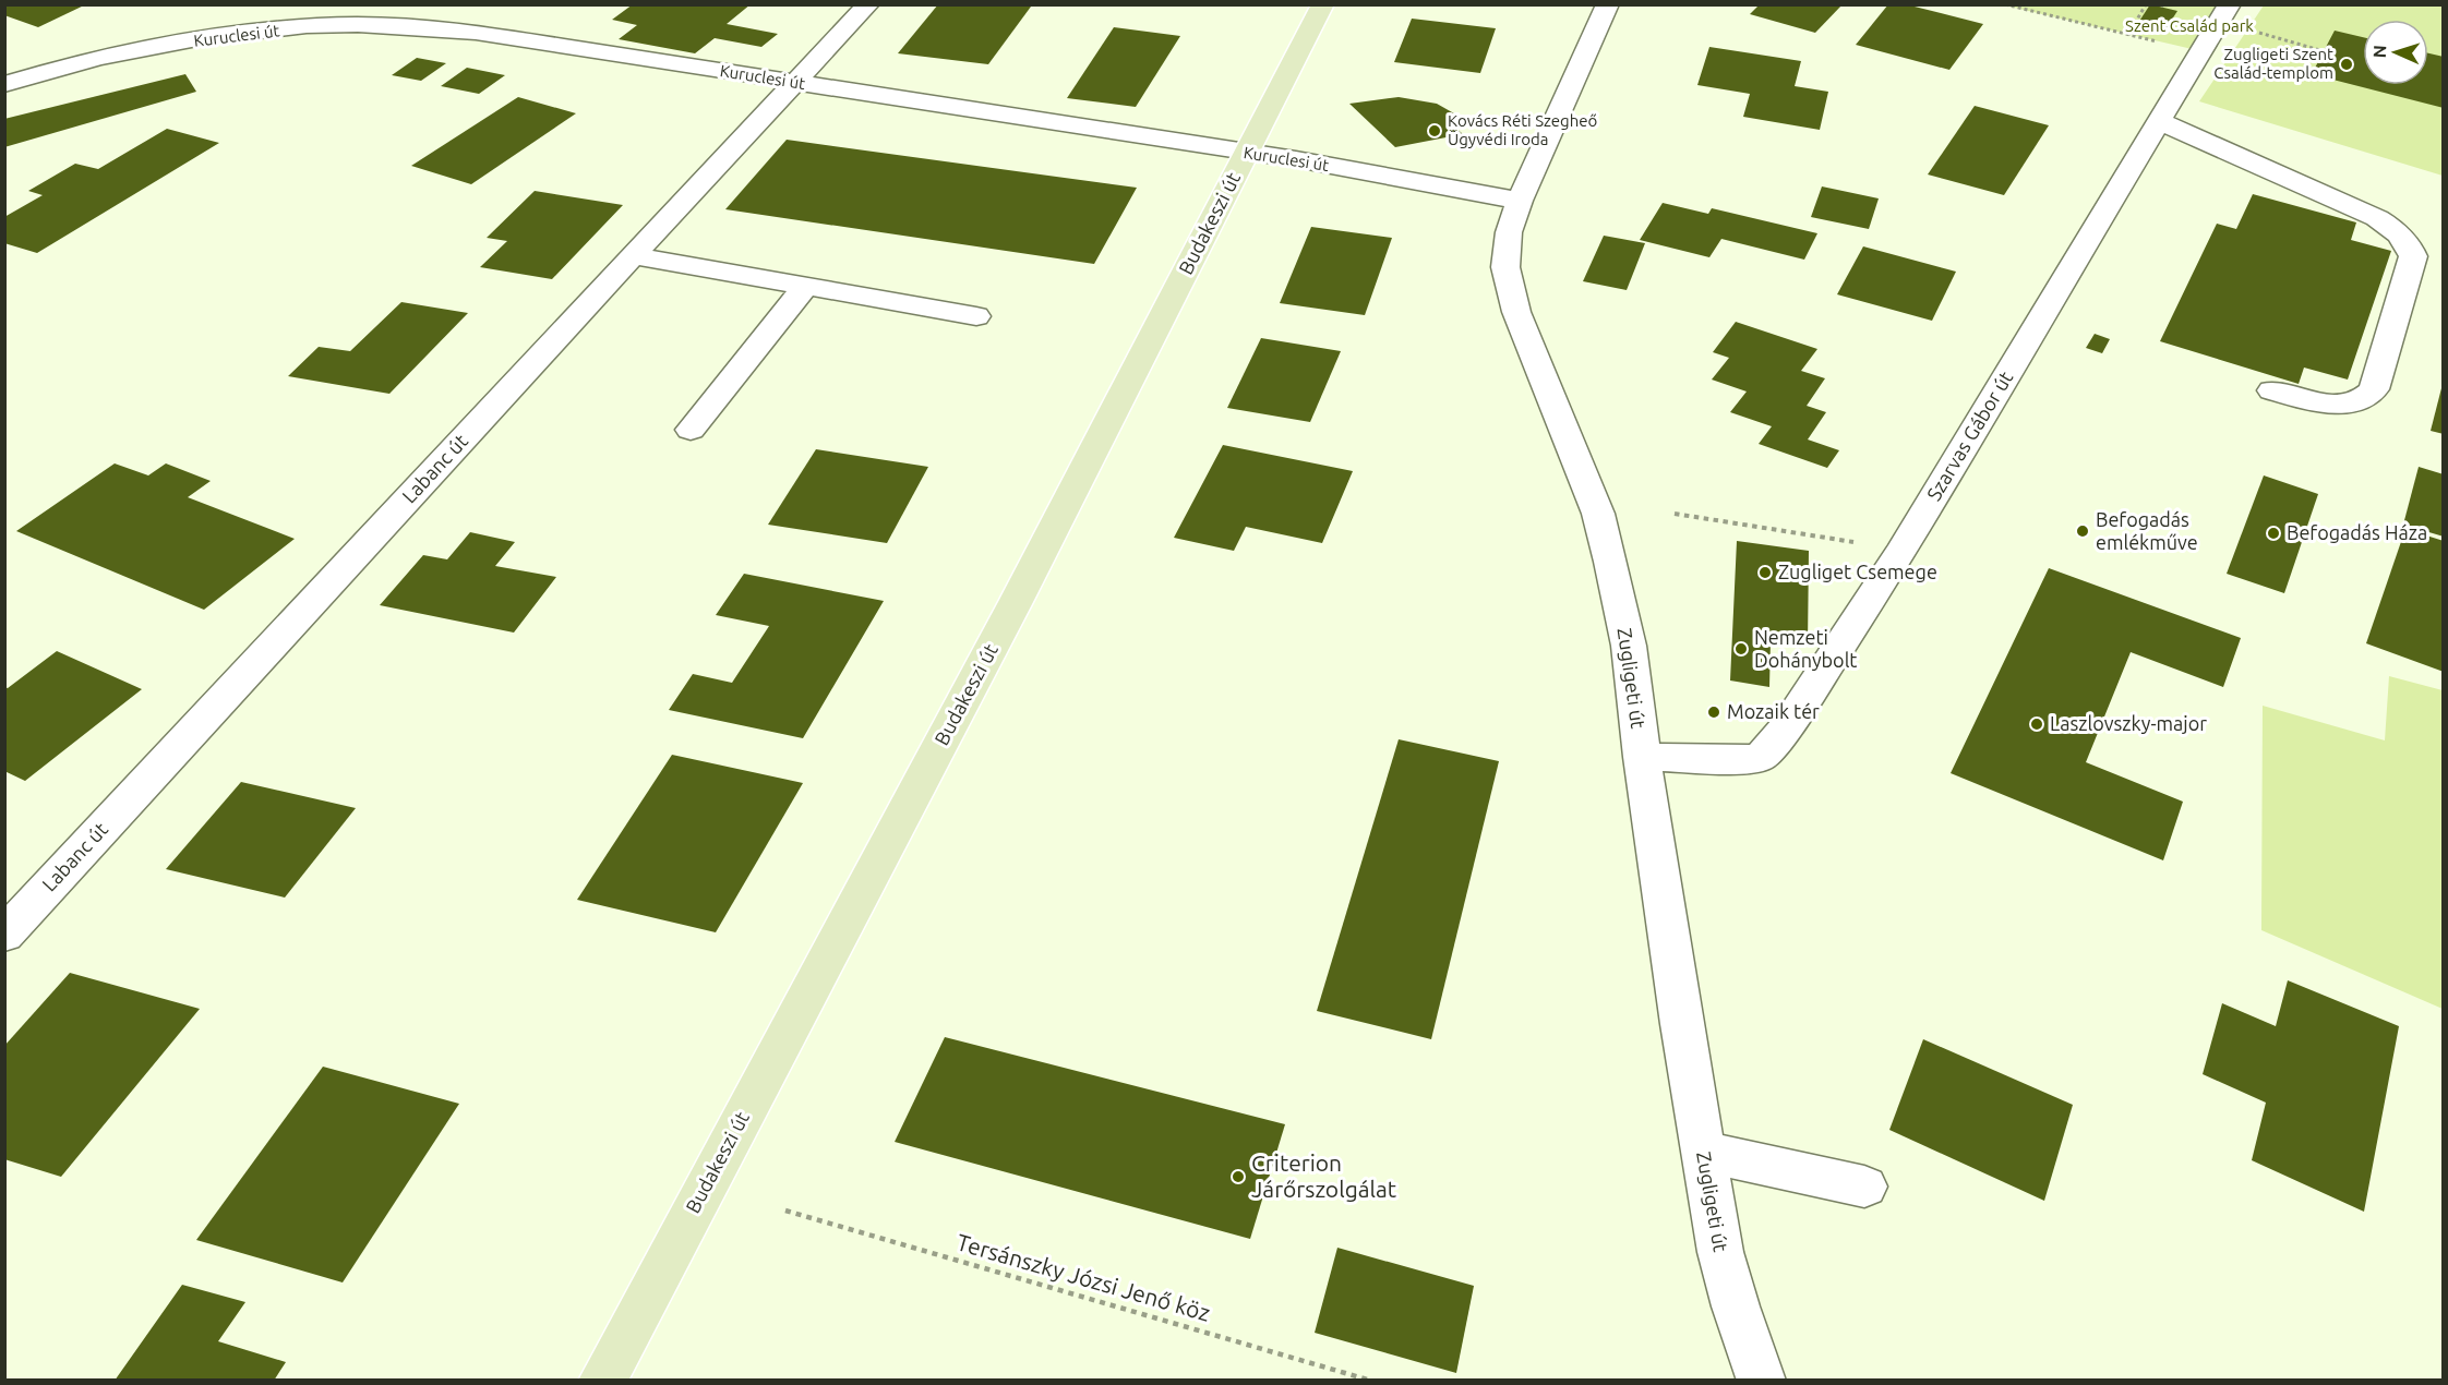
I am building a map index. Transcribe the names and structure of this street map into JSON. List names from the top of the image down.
{
  "streets": {
    "main road": ["Budakeszi út"],
    "street": [
      "Kuruclesi út",
      "Szarvas Gábor út",
      "Labanc út",
      "Zugligeti út"
    ],
    "path": ["Tersánszky Józsi Jenő köz"]
  },
  "crossings": [
    ["Kuruclesi út", "Budakeszi út"],
    ["Kuruclesi út", "Labanc út"],
    ["Kuruclesi út", "Zugligeti út"],
    ["Szarvas Gábor út", "Zugligeti út"]
  ],
  "parks": ["Szent Család park"],
  "places": [
    "Zugligeti Szent Család-templom",
    "Kovács Réti Szegheő Ügyvédi Iroda",
    "Befogadás emlékműve",
    "Befogadás Háza",
    "Zugliget Csemege",
    "Nemzeti Dohánybolt",
    "Mozaik tér",
    "Laszlovszky-major",
    "Criterion Járőrszolgálat"
  ],
  "north": "left"
}
